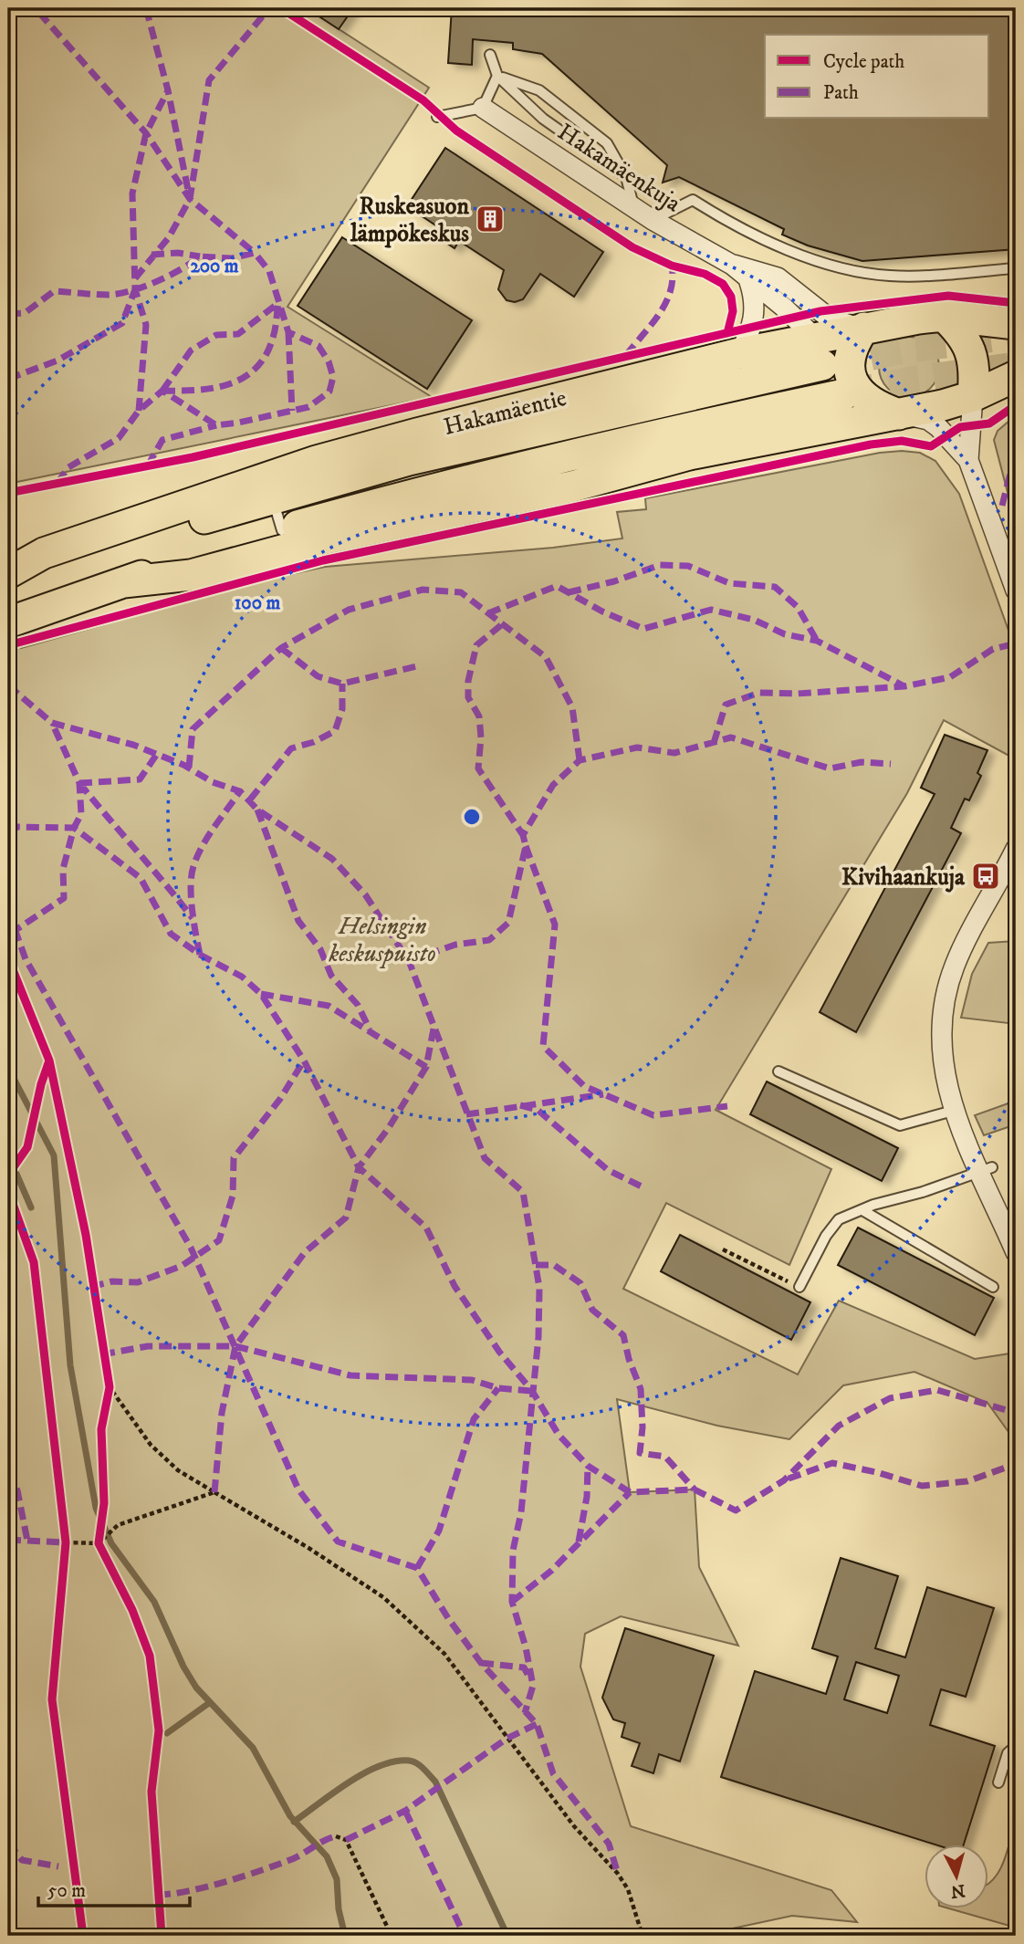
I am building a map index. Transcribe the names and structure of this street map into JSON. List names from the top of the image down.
{
  "streets": {
    "main road": ["Hakamäentie"],
    "street": ["Hakamäenkuja"]
  },
  "crossings": [
    ["Hakamäenkuja", "Hakamäentie"]
  ],
  "parks": ["Helsingin keskuspuisto"],
  "places": {
    "building": ["Ruskeasuon lämpökeskus"],
    "bus stop": ["Kivihaankuja"]
  },
  "legend": ["Cycle path", "Path"],
  "scale_bar": "50 m",
  "north": "bottom",
  "rings": ["200 m", "100 m"]
}
